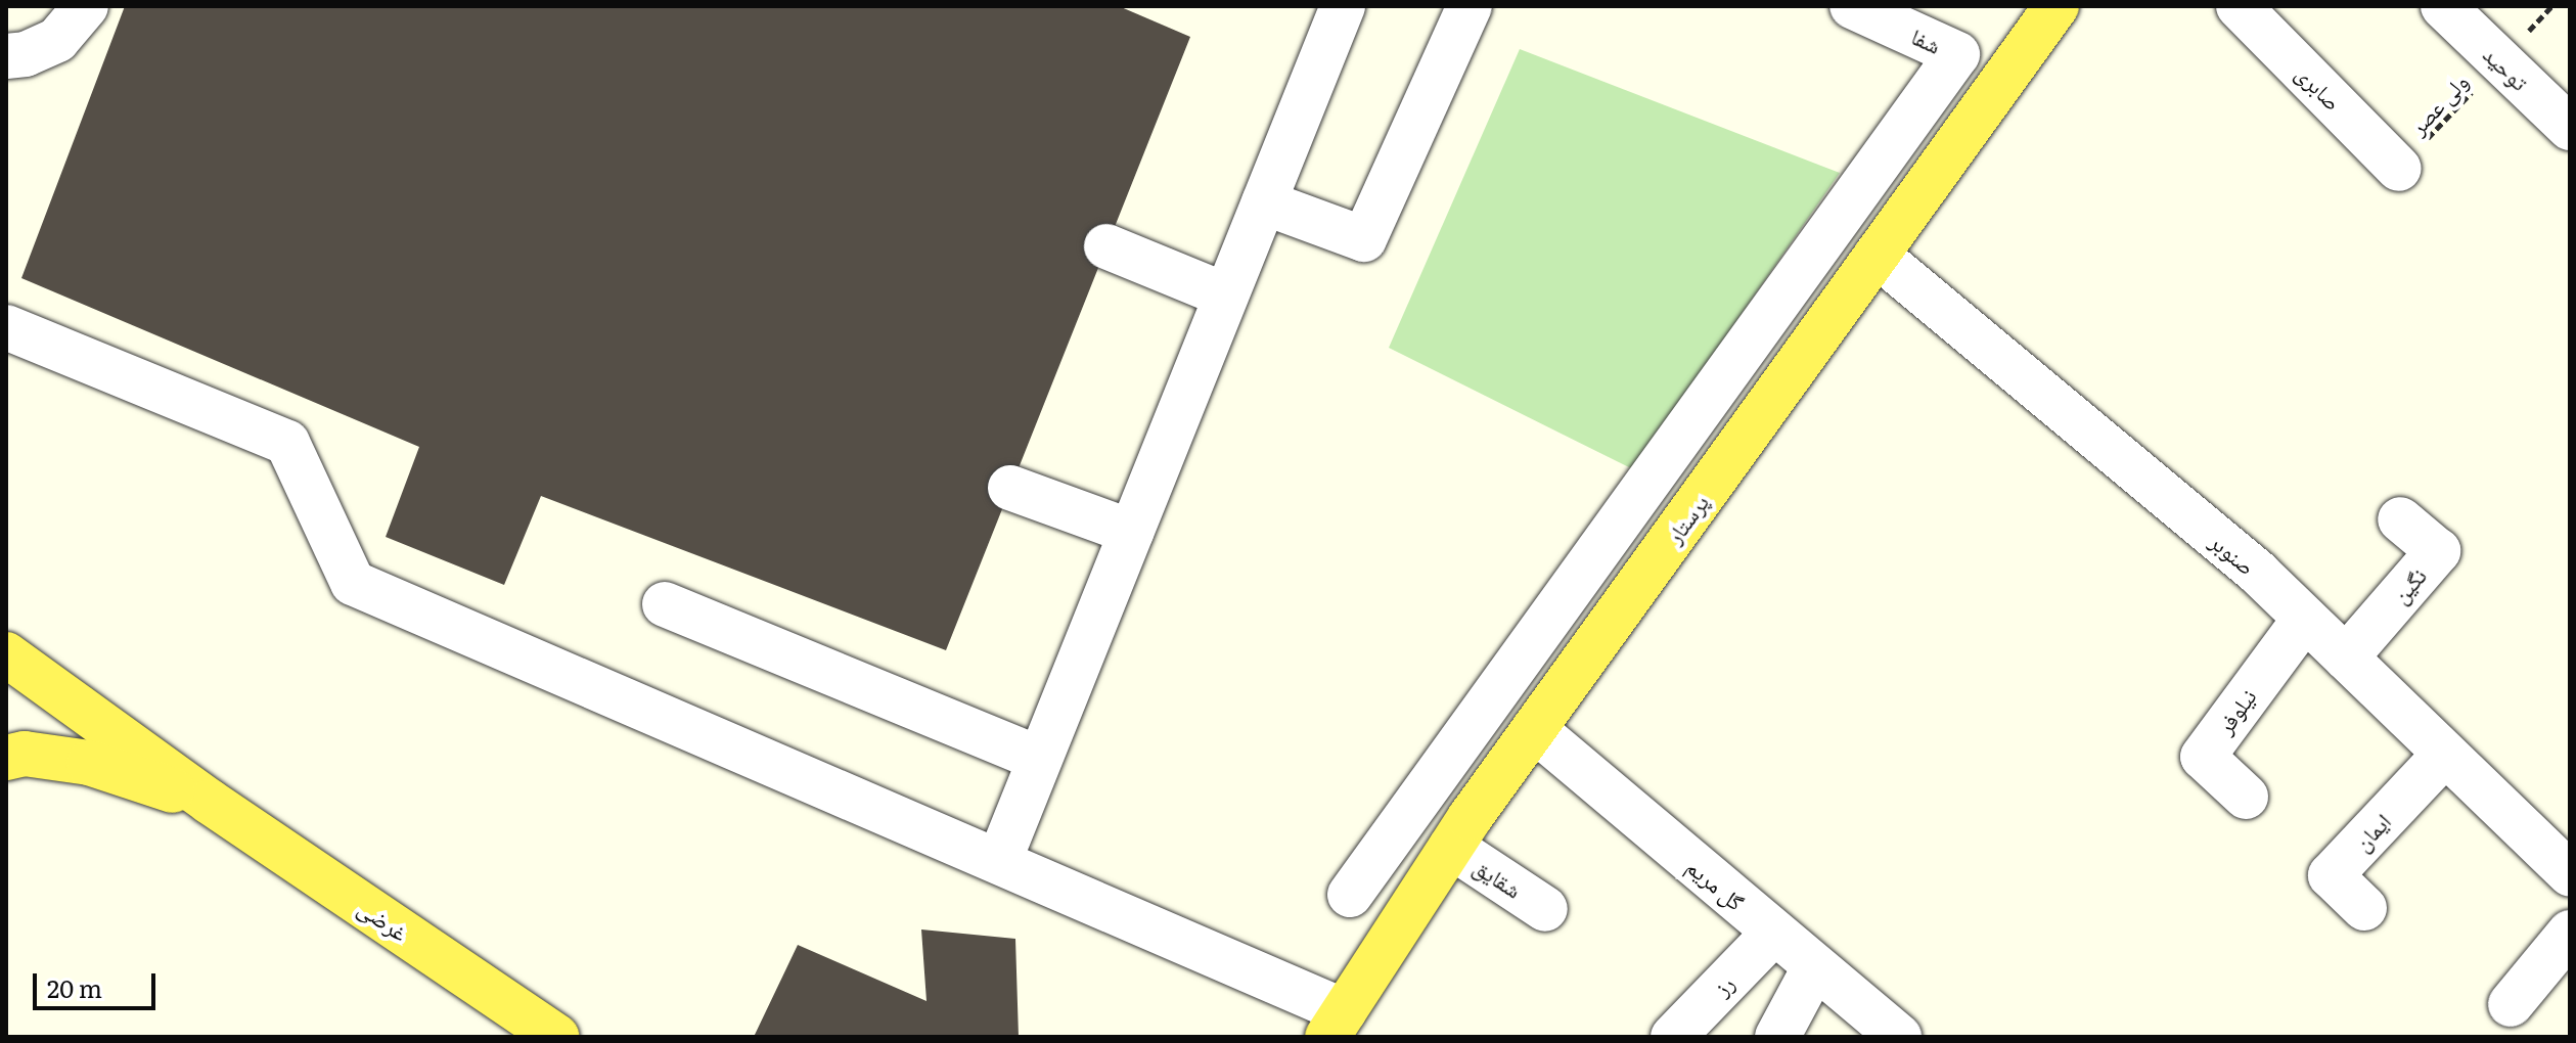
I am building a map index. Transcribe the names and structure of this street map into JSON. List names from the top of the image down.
{
  "streets": {
    "main road": ["پرستار", "غرضی"],
    "street": [
      "شفا",
      "توحید",
      "صابری",
      "صنوبر",
      "نگین",
      "نیلوفر",
      "ایمان",
      "شقایق",
      "گل مریم",
      "رز"
    ],
    "path": ["ولی عصر"]
  },
  "crossings": [
    ["توحید", "ولی عصر"],
    ["صابری", "ولی عصر"],
    ["پرستار", "صنوبر"],
    ["پرستار", "شقایق"],
    ["پرستار", "گل مریم"],
    ["صنوبر", "نگین"],
    ["صنوبر", "نیلوفر"],
    ["صنوبر", "ایمان"],
    ["گل مریم", "رز"]
  ],
  "scale_bar": "20 m"
}
